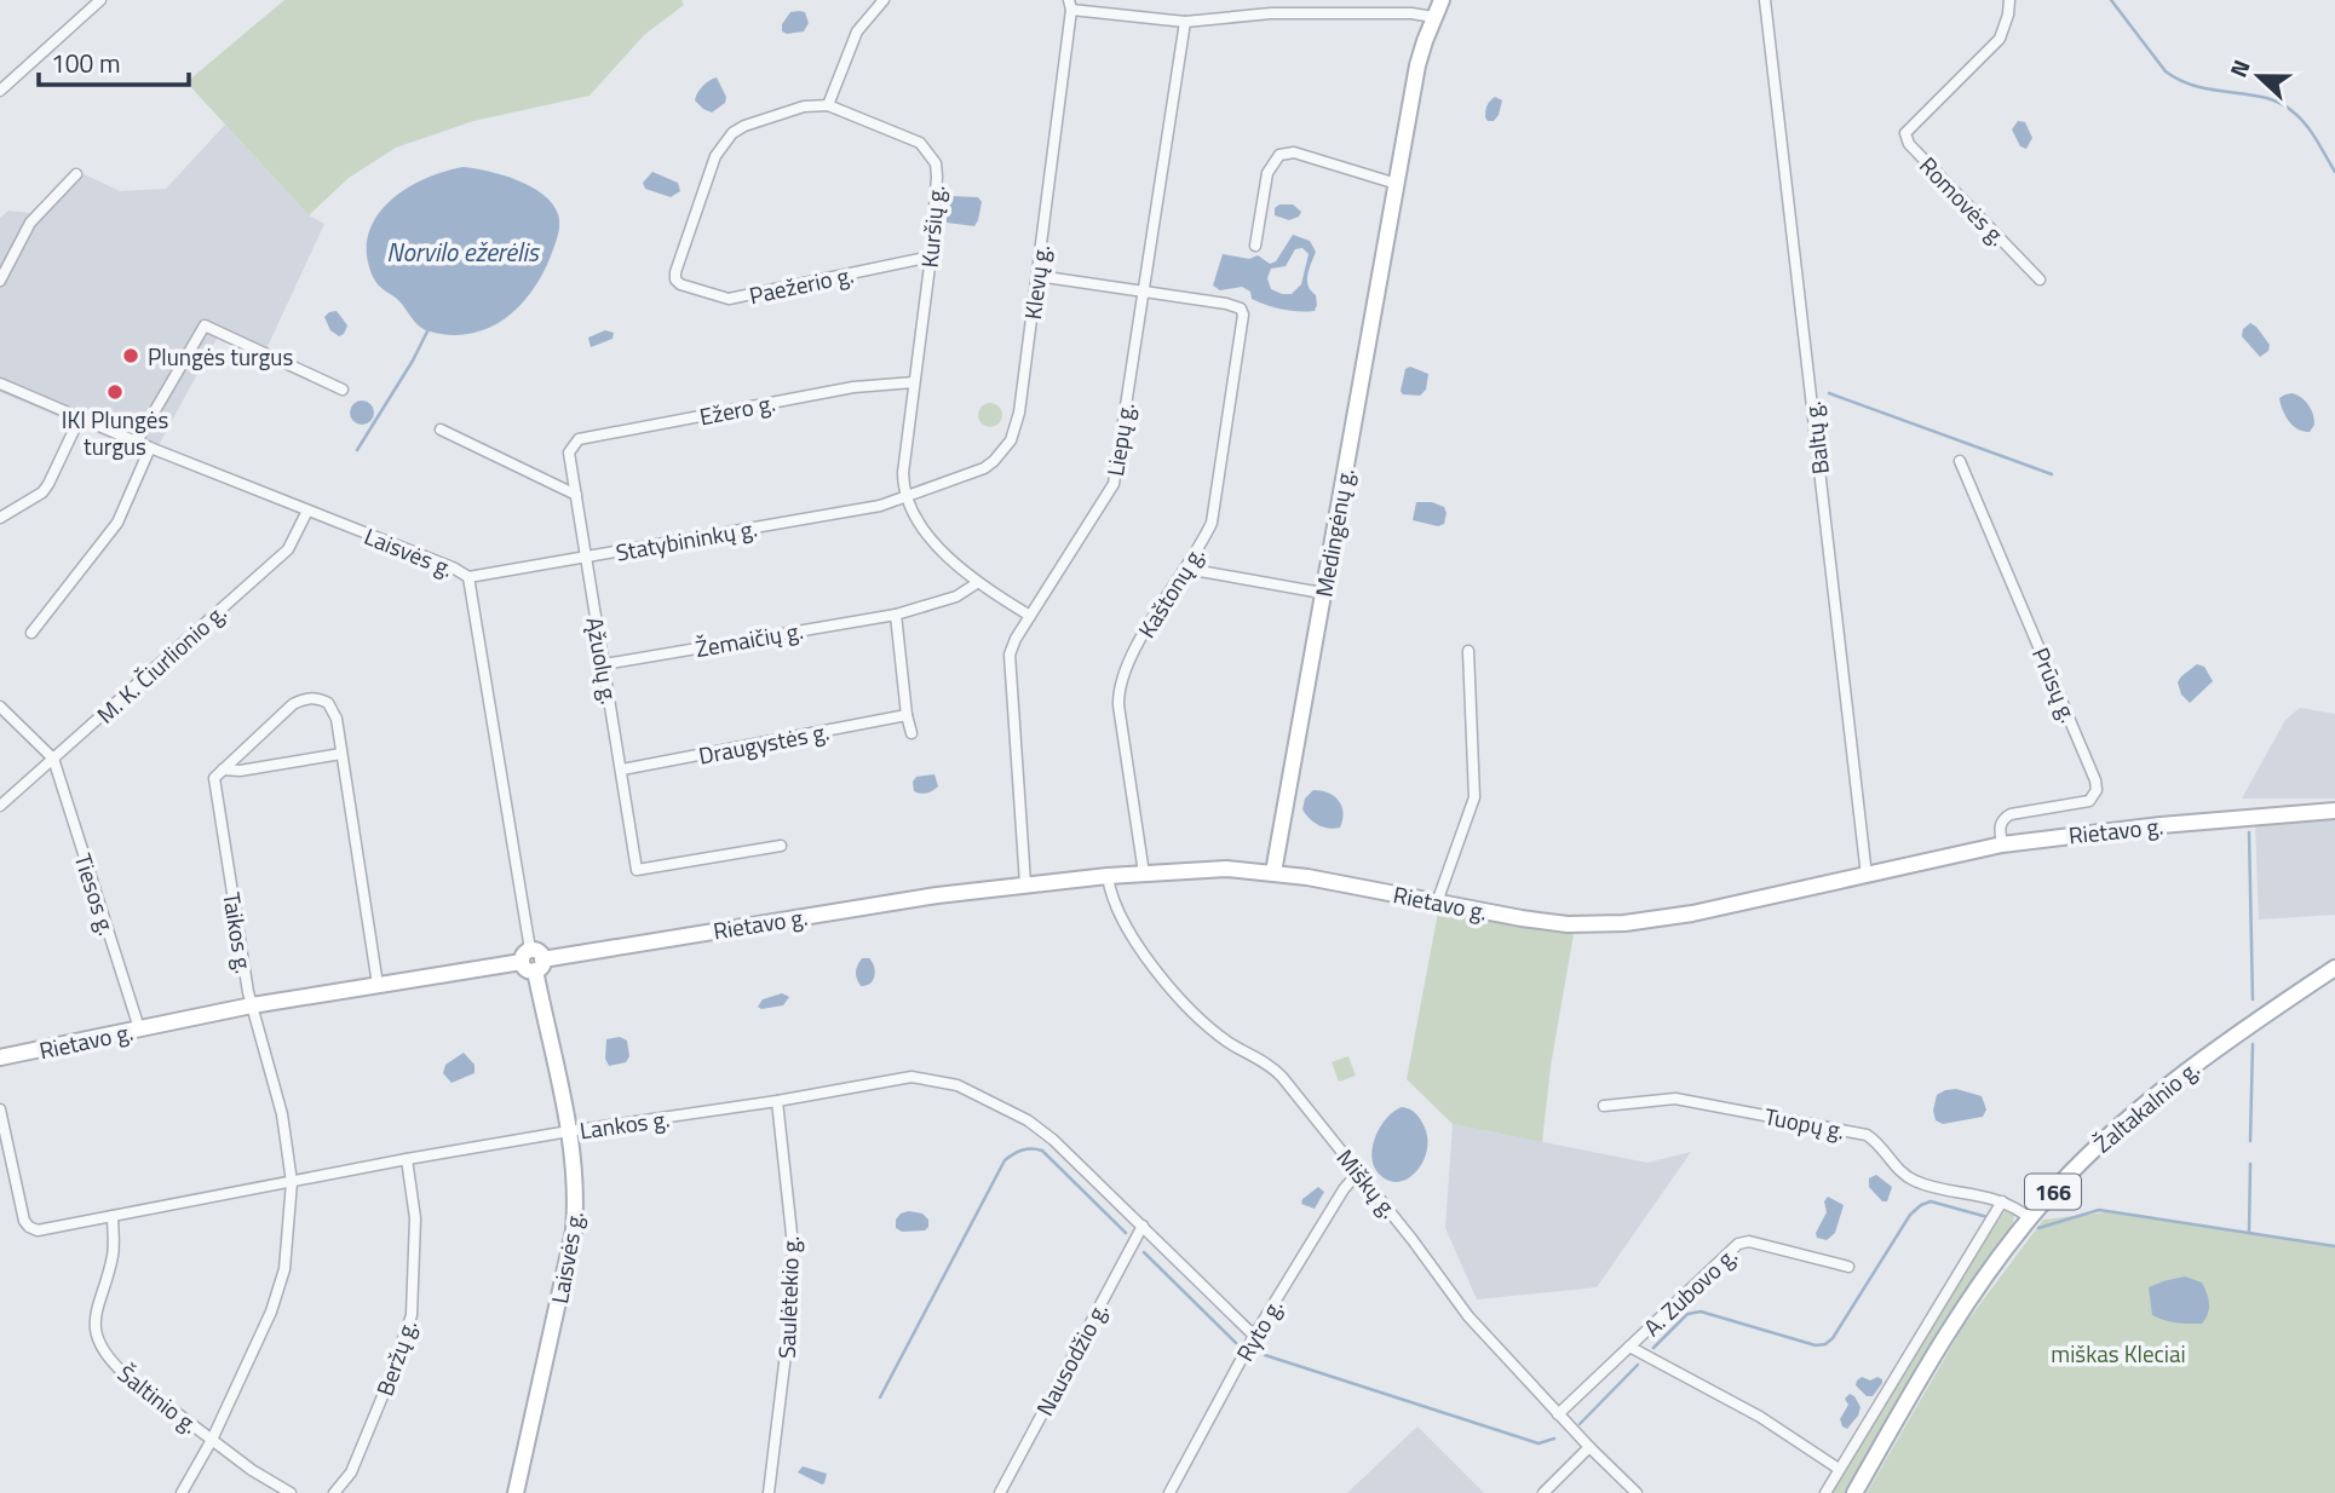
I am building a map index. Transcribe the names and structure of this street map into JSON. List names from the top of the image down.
{
  "streets": {
    "main road": [
      "Medingėnų g.",
      "Laisvės g.",
      "Rietavo g.",
      "Žaltakalnio g.",
      "166"
    ],
    "street": [
      "Romovės g.",
      "Kuršių g.",
      "Klevų g.",
      "Paežerio g.",
      "Ežero g.",
      "Baltų g.",
      "Liepų g.",
      "Statybininkų g.",
      "Kaštonų g.",
      "Žemaičių g.",
      "Ąžuolų g.",
      "M. K. Čiurlionio g.",
      "Prūsų g.",
      "Draugystės g.",
      "Tiesos g.",
      "Taikos g.",
      "Tuopų g.",
      "Lankos g.",
      "Miškų g.",
      "A. Zubovo g.",
      "Saulėtekio g.",
      "Ryto g.",
      "Beržų g.",
      "Nausodžio g.",
      "Šaltinio g."
    ]
  },
  "crossings": [
    ["Kuršių g.", "Klevų g."],
    ["Kuršių g.", "Paežerio g."],
    ["Kuršių g.", "Ežero g."],
    ["Kuršių g.", "Statybininkų g."],
    ["Klevų g.", "Statybininkų g."],
    ["Ežero g.", "Ąžuolų g."],
    ["Baltų g.", "Rietavo g."],
    ["Liepų g.", "Kaštonų g."],
    ["Liepų g.", "Rietavo g."],
    ["Medingėnų g.", "Rietavo g."],
    ["Statybininkų g.", "Laisvės g."],
    ["Statybininkų g.", "Ąžuolų g."],
    ["Laisvės g.", "M. K. Čiurlionio g."],
    ["Laisvės g.", "Rietavo g."],
    ["Laisvės g.", "Lankos g."],
    ["Kaštonų g.", "Rietavo g."],
    ["Žemaičių g.", "Ąžuolų g."],
    ["Ąžuolų g.", "Draugystės g."],
    ["M. K. Čiurlionio g.", "Tiesos g."],
    ["Prūsų g.", "Rietavo g."],
    ["Rietavo g.", "Tiesos g."],
    ["Rietavo g.", "Taikos g."],
    ["Rietavo g.", "Miškų g."],
    ["Taikos g.", "Lankos g."],
    ["Taikos g.", "Šaltinio g."],
    ["Žaltakalnio g.", "Tuopų g."],
    ["Lankos g.", "Saulėtekio g."],
    ["Lankos g.", "Ryto g."],
    ["Lankos g.", "Beržų g."],
    ["Lankos g.", "Nausodžio g."],
    ["Lankos g.", "Šaltinio g."],
    ["Miškų g.", "A. Zubovo g."],
    ["Miškų g.", "Ryto g."]
  ],
  "water": ["Norvilo ežerėlis"],
  "parks": ["miškas Kleciai"],
  "places": ["Plungės turgus", "IKI Plungės turgus"],
  "scale_bar": "100 m",
  "north": "left"
}
